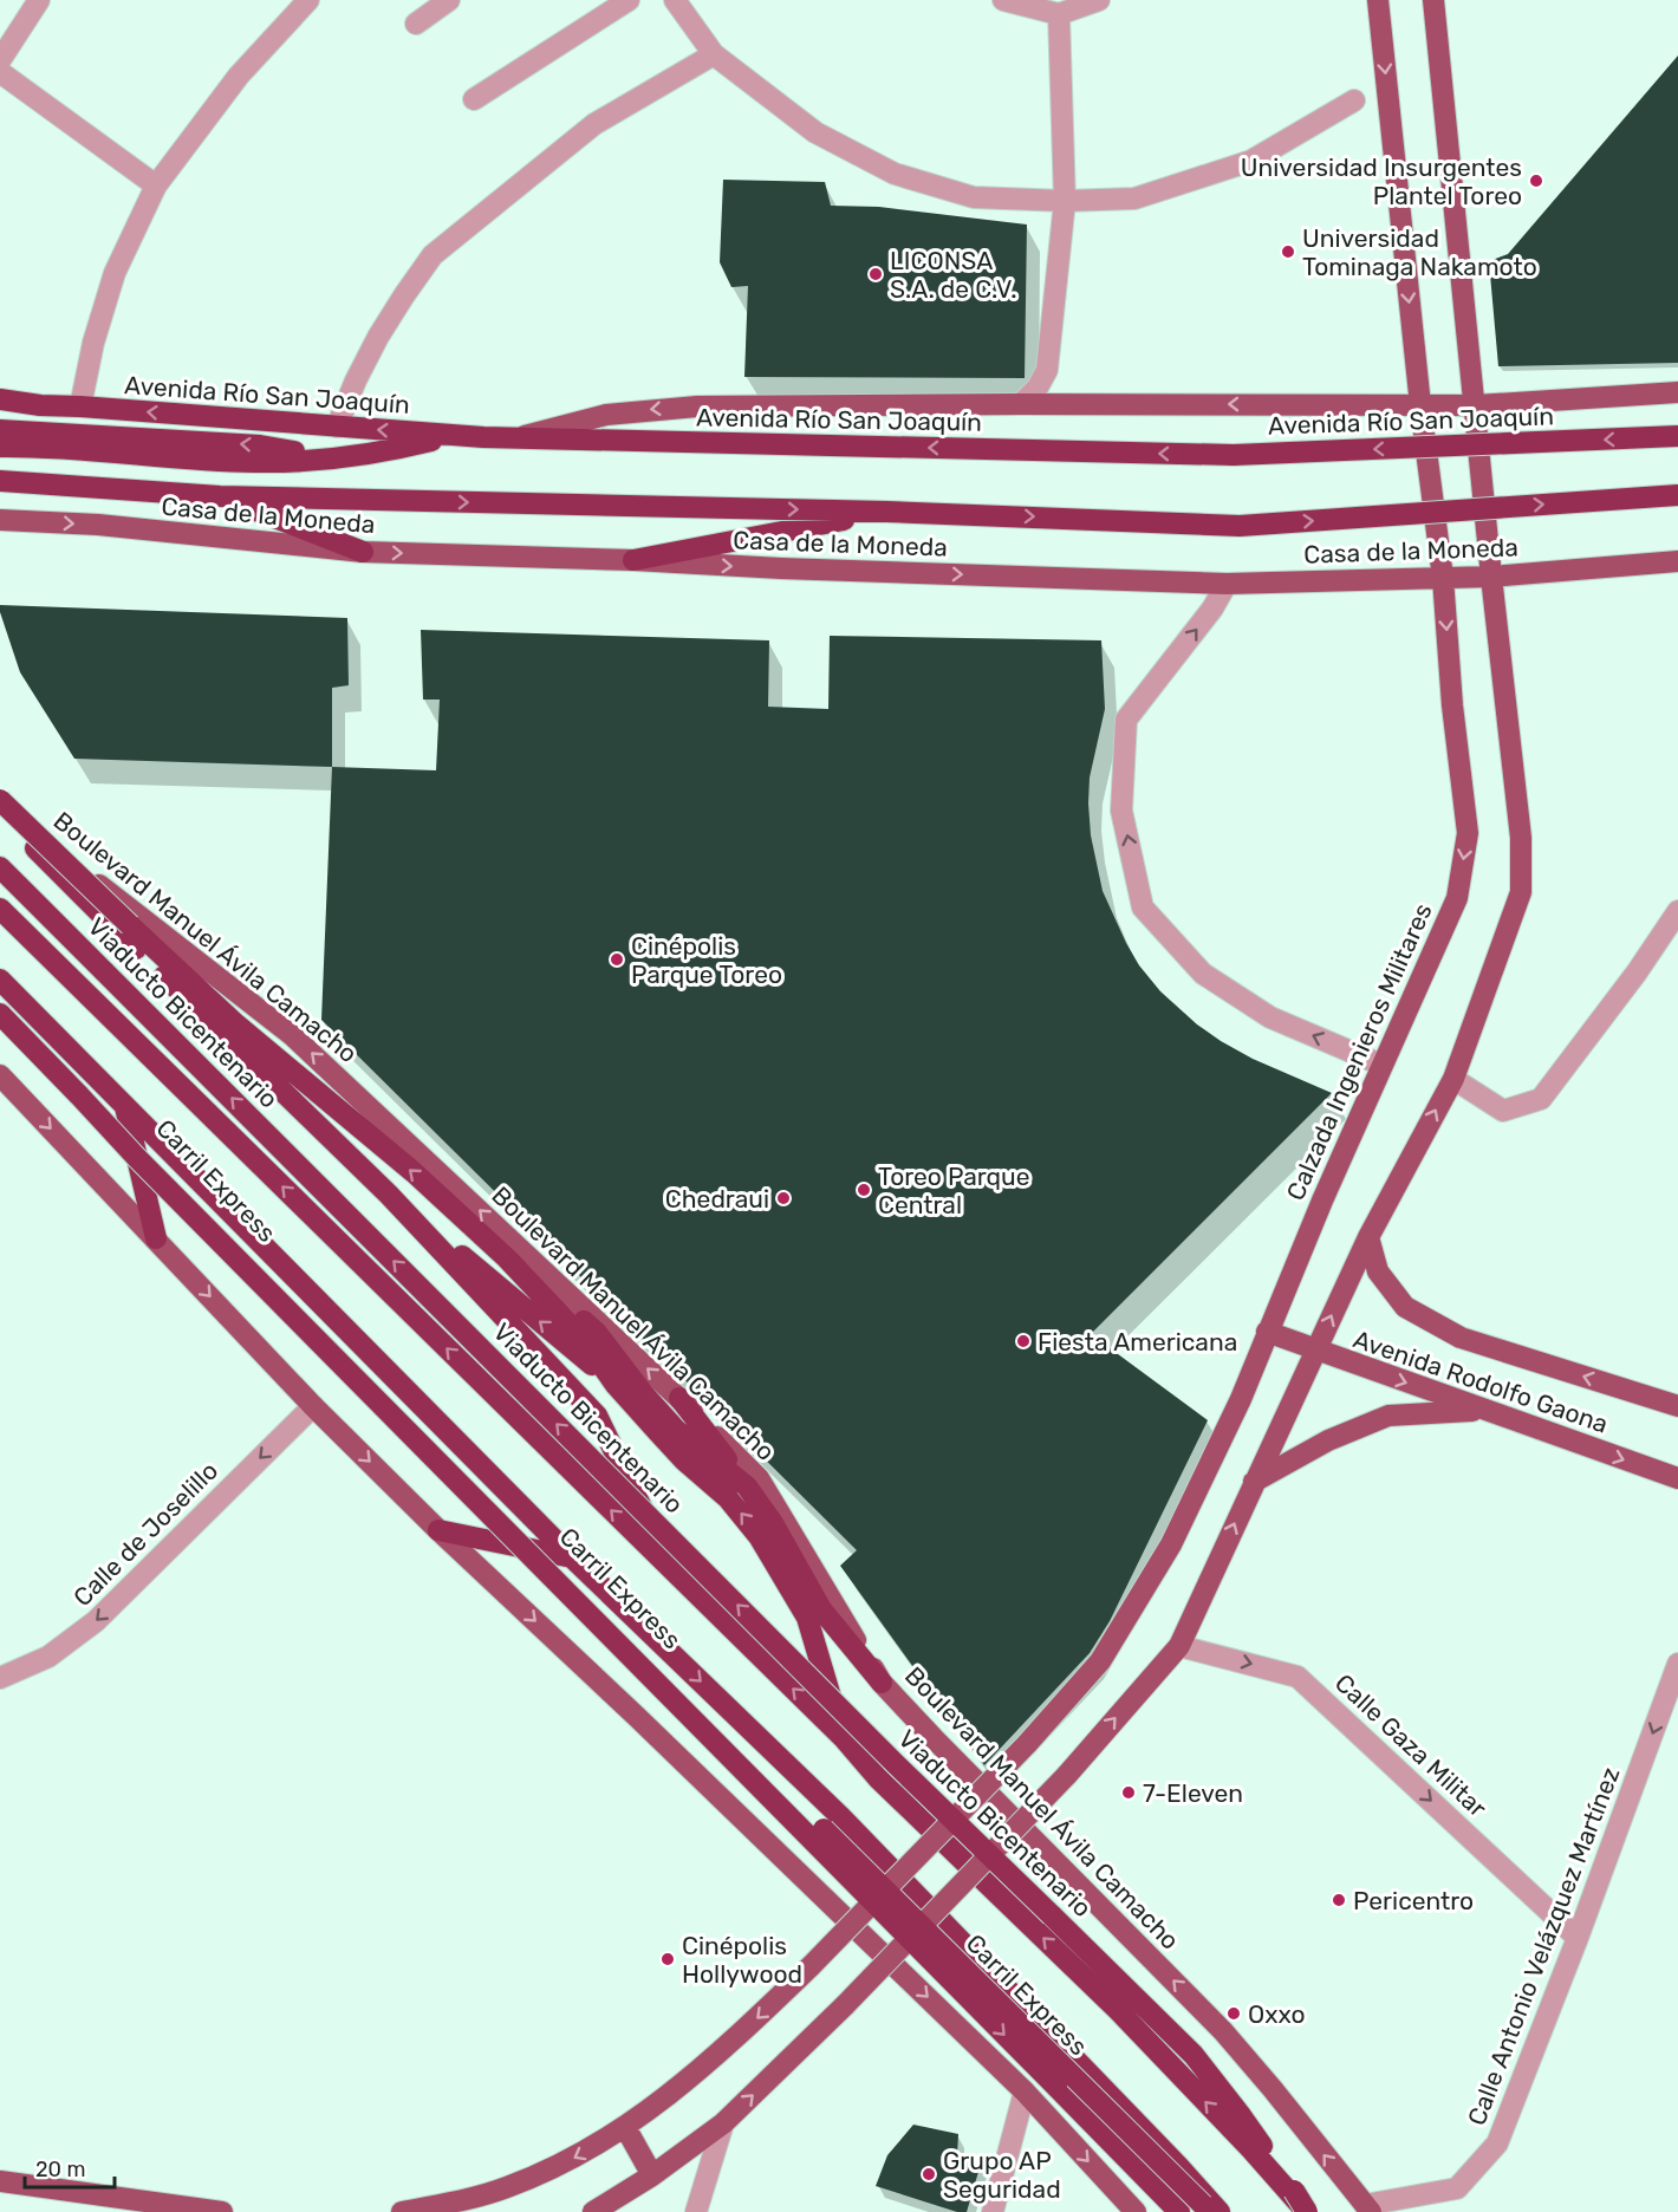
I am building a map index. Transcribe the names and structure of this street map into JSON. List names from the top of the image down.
{
  "streets": {
    "highway": ["Avenida Río San Joaquín", "Viaducto Bicentenario", "Carril Express"],
    "main road": [
      "Casa de la Moneda",
      "Boulevard Manuel Ávila Camacho",
      "Calzada Ingenieros Militares",
      "Avenida Rodolfo Gaona"
    ],
    "street": ["Calle de Joselillo", "Calle Gaza Militar", "Calle Antonio Velázquez Martínez"]
  },
  "crossings": [
    ["Casa de la Moneda", "Calzada Ingenieros Militares"],
    ["Boulevard Manuel Ávila Camacho", "Calle Antonio Velázquez Martínez"],
    ["Calzada Ingenieros Militares", "Avenida Rodolfo Gaona"],
    ["Calle Gaza Militar", "Calle Antonio Velázquez Martínez"]
  ],
  "one_way": ["Calle de Joselillo", "Calle Gaza Militar", "Calle Antonio Velázquez Martínez"],
  "places": [
    "Universidad Insurgentes Plantel Toreo",
    "Universidad Tominaga Nakamoto",
    "LICONSA S.A. de C.V.",
    "Cinépolis Parque Toreo",
    "Toreo Parque Central",
    "Chedraui",
    "Fiesta Americana",
    "7-Eleven",
    "Pericentro",
    "Cinépolis Hollywood",
    "Oxxo",
    "Grupo AP Seguridad"
  ],
  "scale_bar": "20 m"
}
